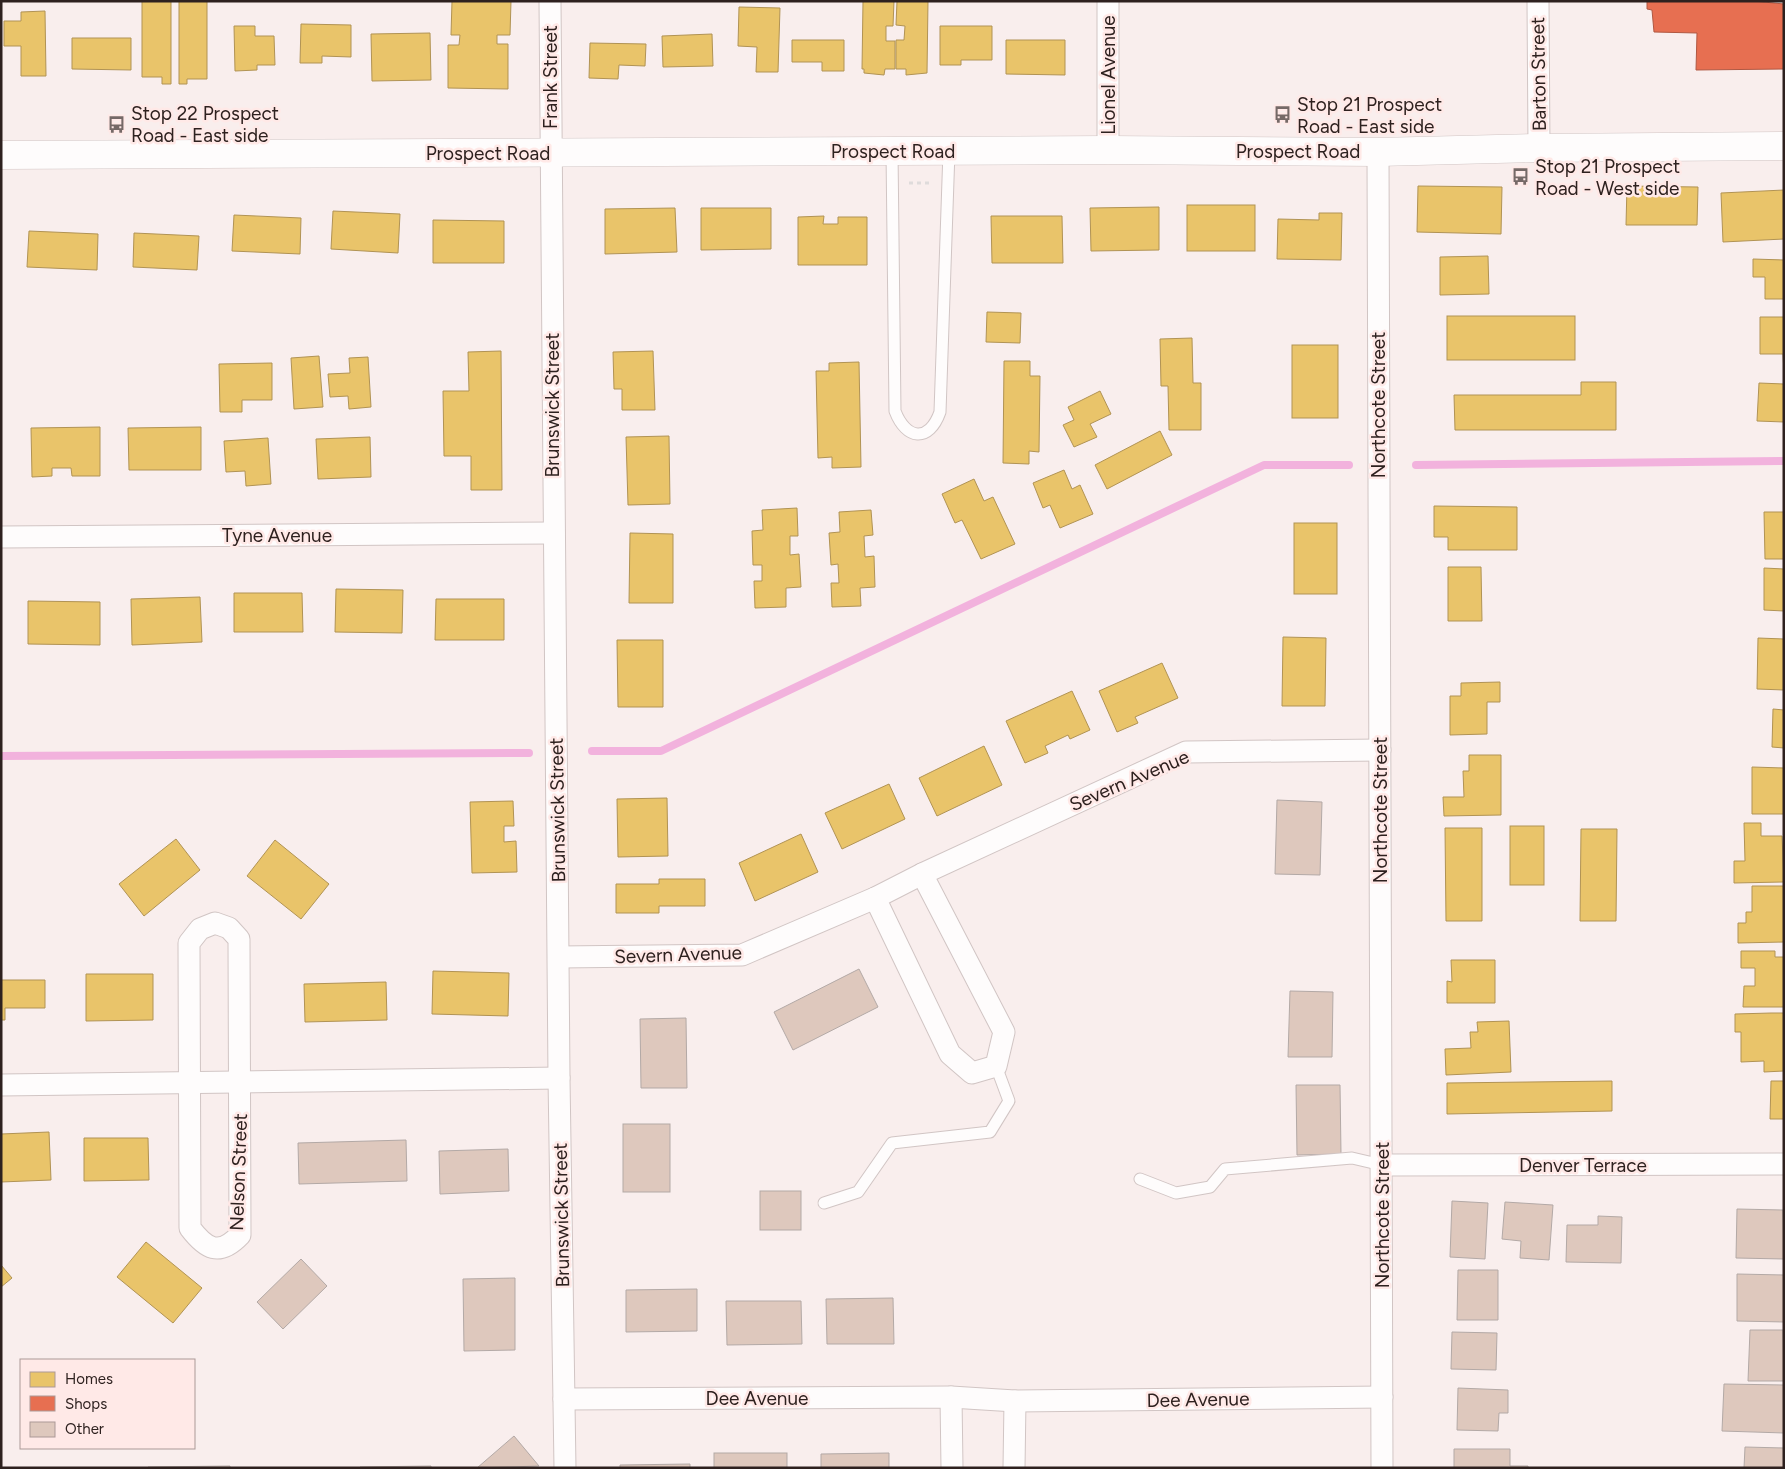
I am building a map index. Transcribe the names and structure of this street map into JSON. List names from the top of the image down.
{
  "streets": {
    "main road": ["Prospect Road"],
    "street": [
      "Barton Street",
      "Lionel Avenue",
      "Frank Street",
      "Brunswick Street",
      "Northcote Street",
      "Tyne Avenue",
      "Severn Avenue",
      "Denver Terrace",
      "Nelson Street",
      "Dee Avenue"
    ]
  },
  "crossings": [
    ["Barton Street", "Prospect Road"],
    ["Lionel Avenue", "Prospect Road"],
    ["Frank Street", "Prospect Road"],
    ["Frank Street", "Brunswick Street"],
    ["Prospect Road", "Brunswick Street"],
    ["Prospect Road", "Northcote Street"],
    ["Brunswick Street", "Tyne Avenue"],
    ["Brunswick Street", "Severn Avenue"],
    ["Brunswick Street", "Dee Avenue"],
    ["Northcote Street", "Severn Avenue"],
    ["Northcote Street", "Denver Terrace"],
    ["Northcote Street", "Dee Avenue"]
  ],
  "places": {
    "bus stop": ["Stop 21 Prospect Road - East side", "Stop 22 Prospect Road - East side", "Stop 21 Prospect Road - West side"]
  },
  "legend": ["Homes", "Shops", "Other"]
}
